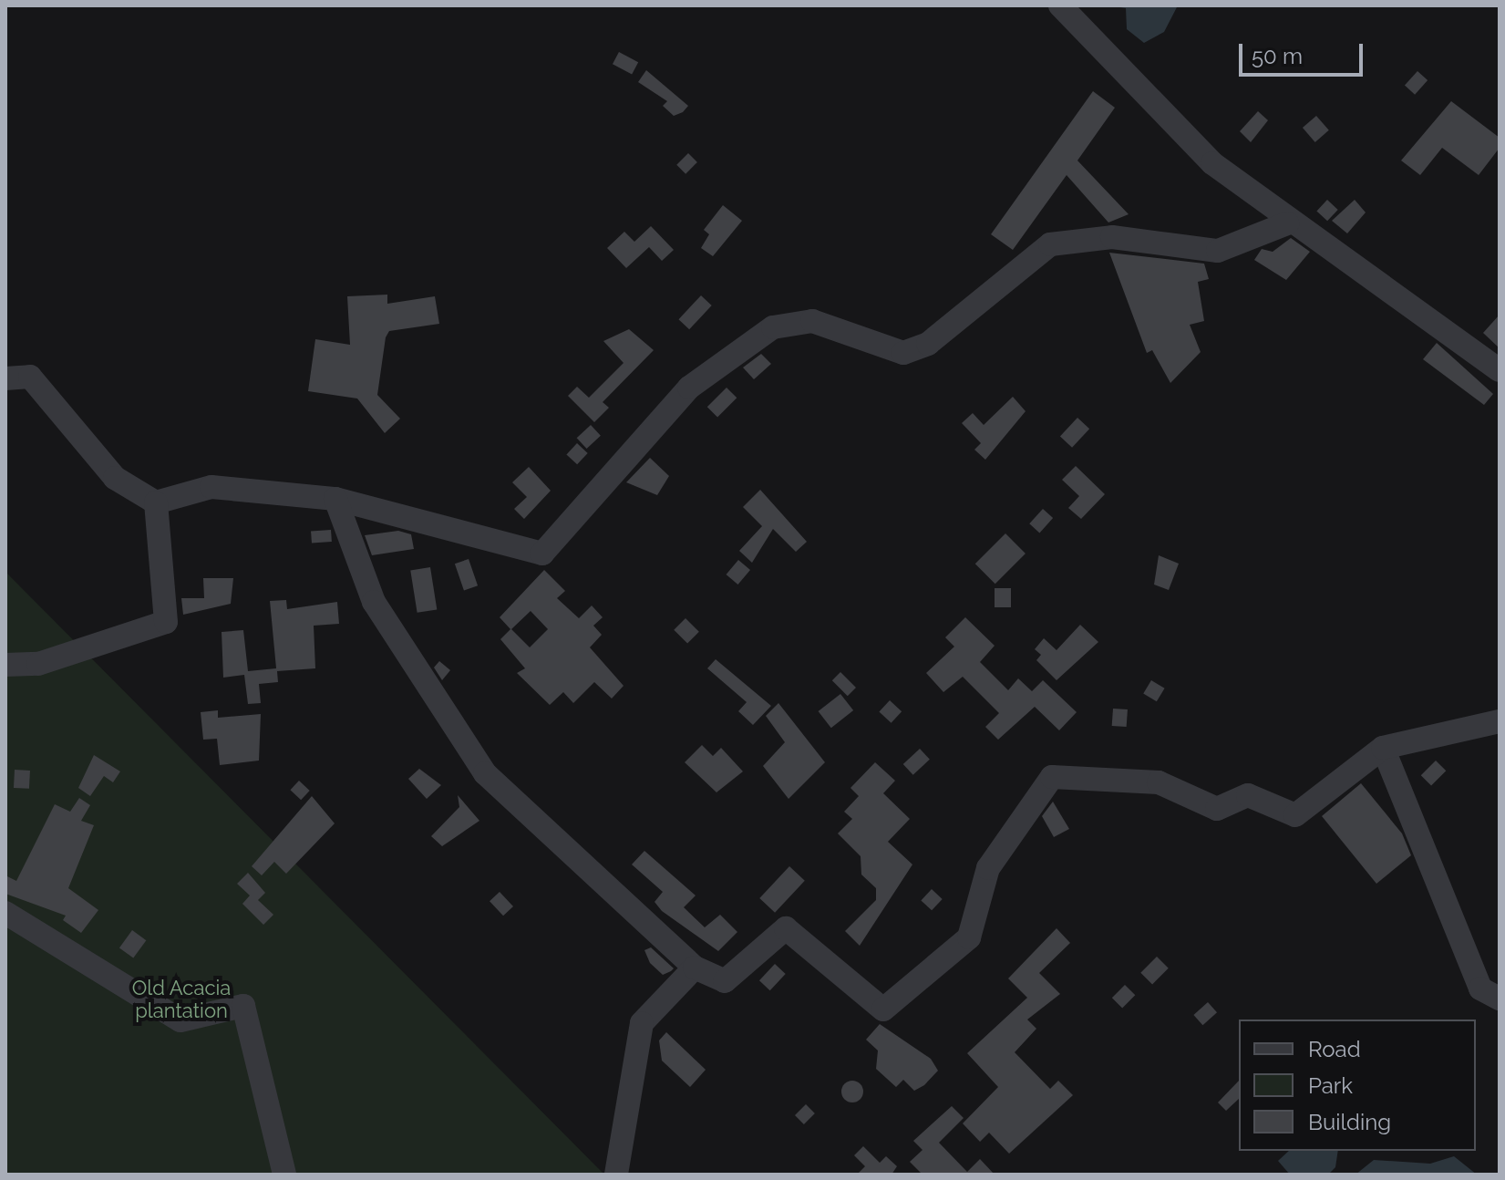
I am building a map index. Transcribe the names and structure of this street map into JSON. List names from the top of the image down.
{
  "parks": ["Old Acacia plantation"],
  "legend": ["Road", "Park", "Building"],
  "scale_bar": "50 m"
}
